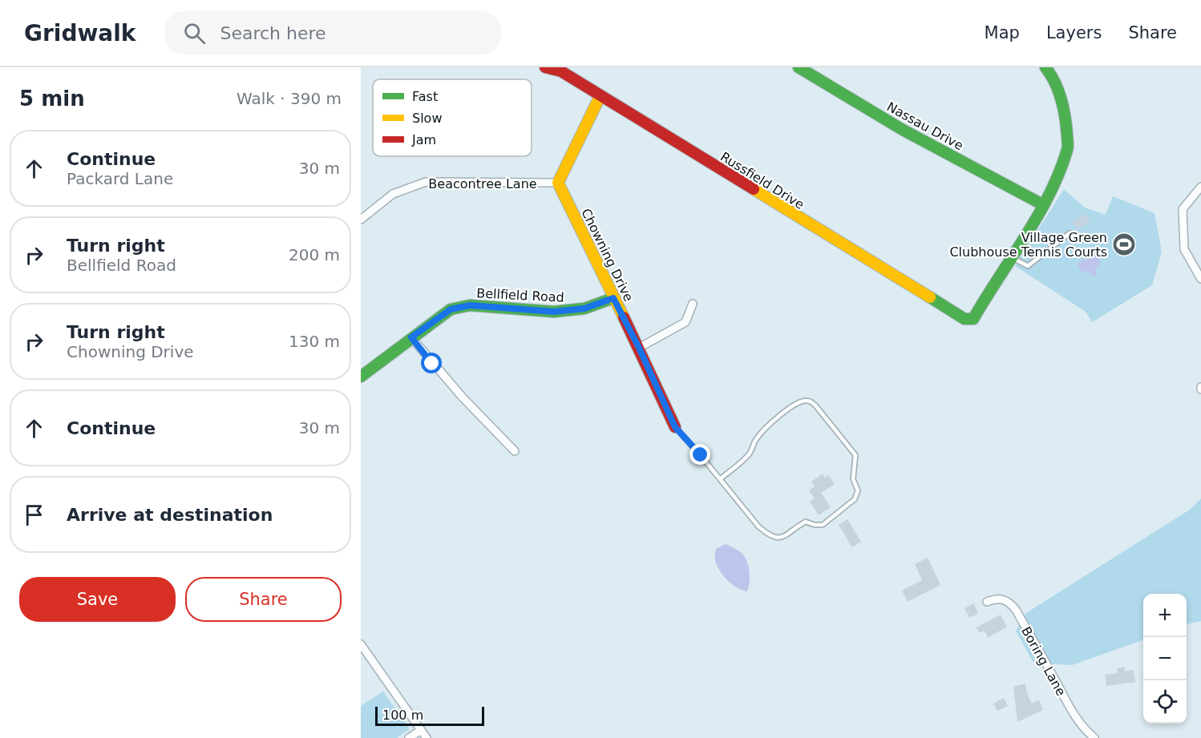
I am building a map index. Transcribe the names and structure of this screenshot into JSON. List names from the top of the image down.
{
  "streets": {
    "street": [
      "Nassau Drive",
      "Russfield Drive",
      "Beacontree Lane",
      "Chowning Drive",
      "Bellfield Road",
      "Boring Lane"
    ]
  },
  "crossings": [
    ["Beacontree Lane", "Chowning Drive"],
    ["Chowning Drive", "Bellfield Road"]
  ],
  "places": {
    "sports": ["Village Green Clubhouse Tennis Courts"]
  },
  "legend": ["Fast", "Slow", "Jam"],
  "scale_bar": "100 m",
  "page": {
    "header": "Gridwalk",
    "search": "Search here",
    "nav": ["Map", "Layers", "Share"],
    "heading": ["5 min", "Walk · 390 m"],
    "list": [
      ["Continue", "Packard Lane", "30 m"],
      ["Turn right", "Bellfield Road", "200 m"],
      ["Turn right", "Chowning Drive", "130 m"],
      ["Continue", "30 m"],
      "Arrive at destination"
    ],
    "buttons": ["Save", "Share"],
    "map_buttons": ["+", "−"],
    "scale": "100 m"
  }
}
